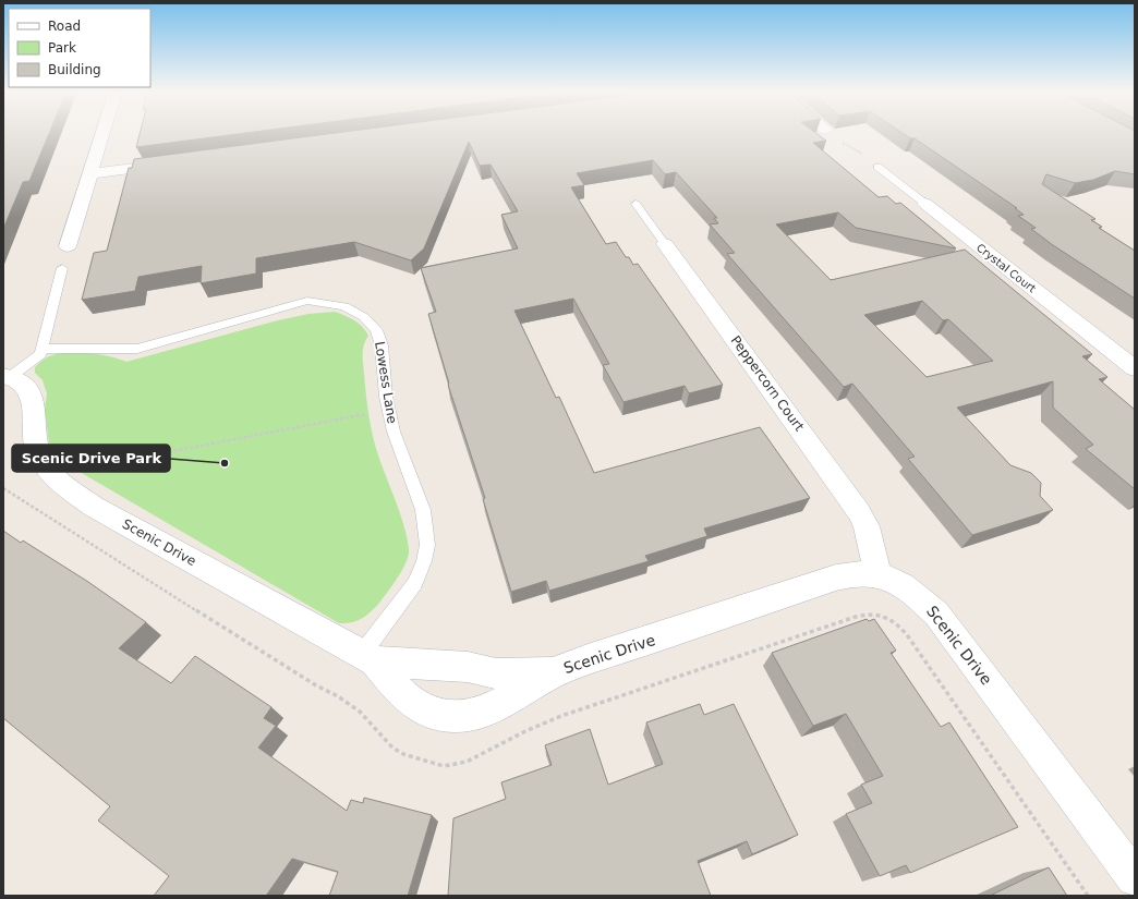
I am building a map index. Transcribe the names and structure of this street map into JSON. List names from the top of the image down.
{
  "streets": {
    "street": ["Crystal Court", "Peppercorn Court", "Scenic Drive"],
    "lane": ["Lowess Lane"]
  },
  "crossings": [
    ["Lowess Lane", "Scenic Drive"],
    ["Peppercorn Court", "Scenic Drive"]
  ],
  "places": ["Scenic Drive Park"],
  "legend": ["Road", "Park", "Building"]
}
